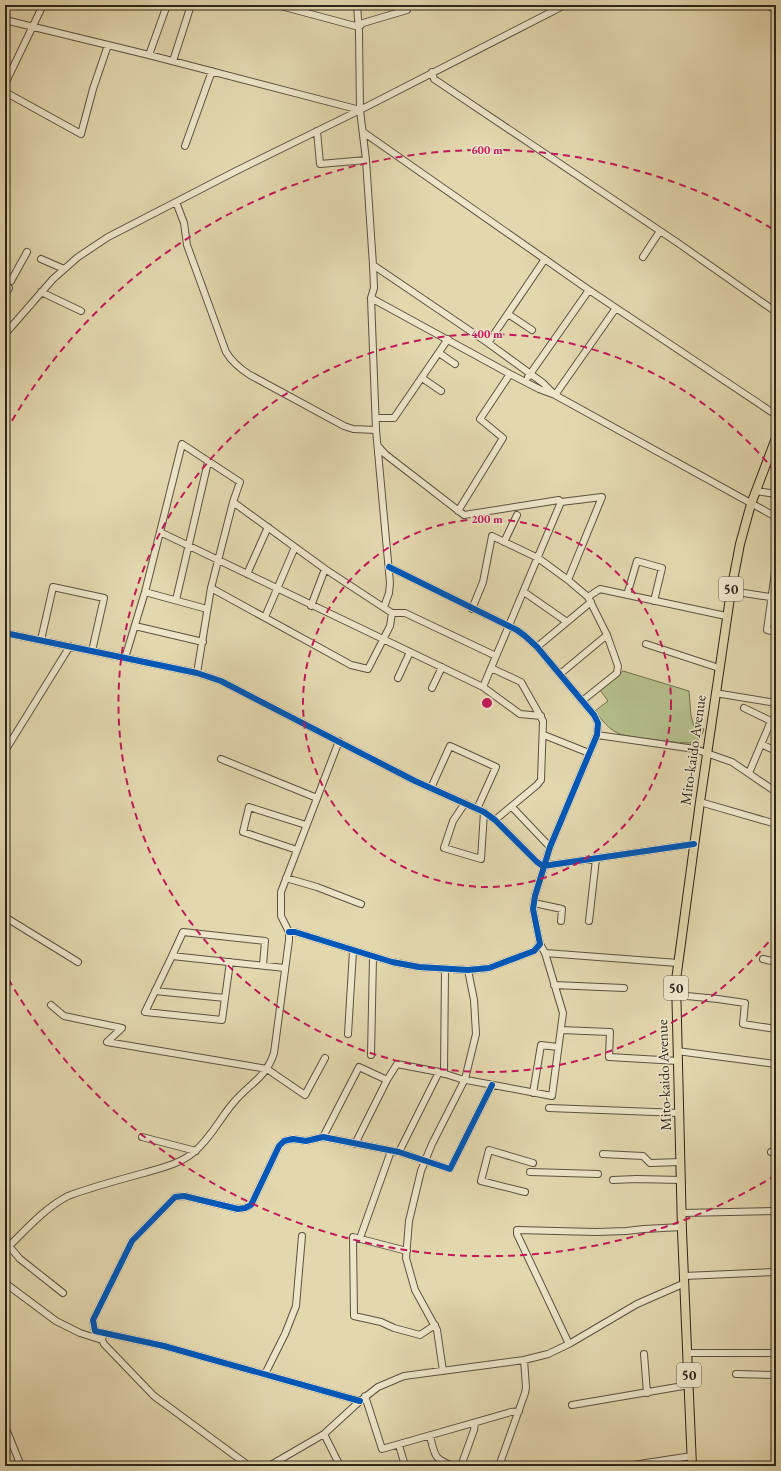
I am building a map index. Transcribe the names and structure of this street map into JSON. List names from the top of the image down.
{
  "streets": {
    "main road": ["50", "Mito-kaido Avenue"]
  },
  "rings": ["600 m", "400 m", "200 m"]
}
